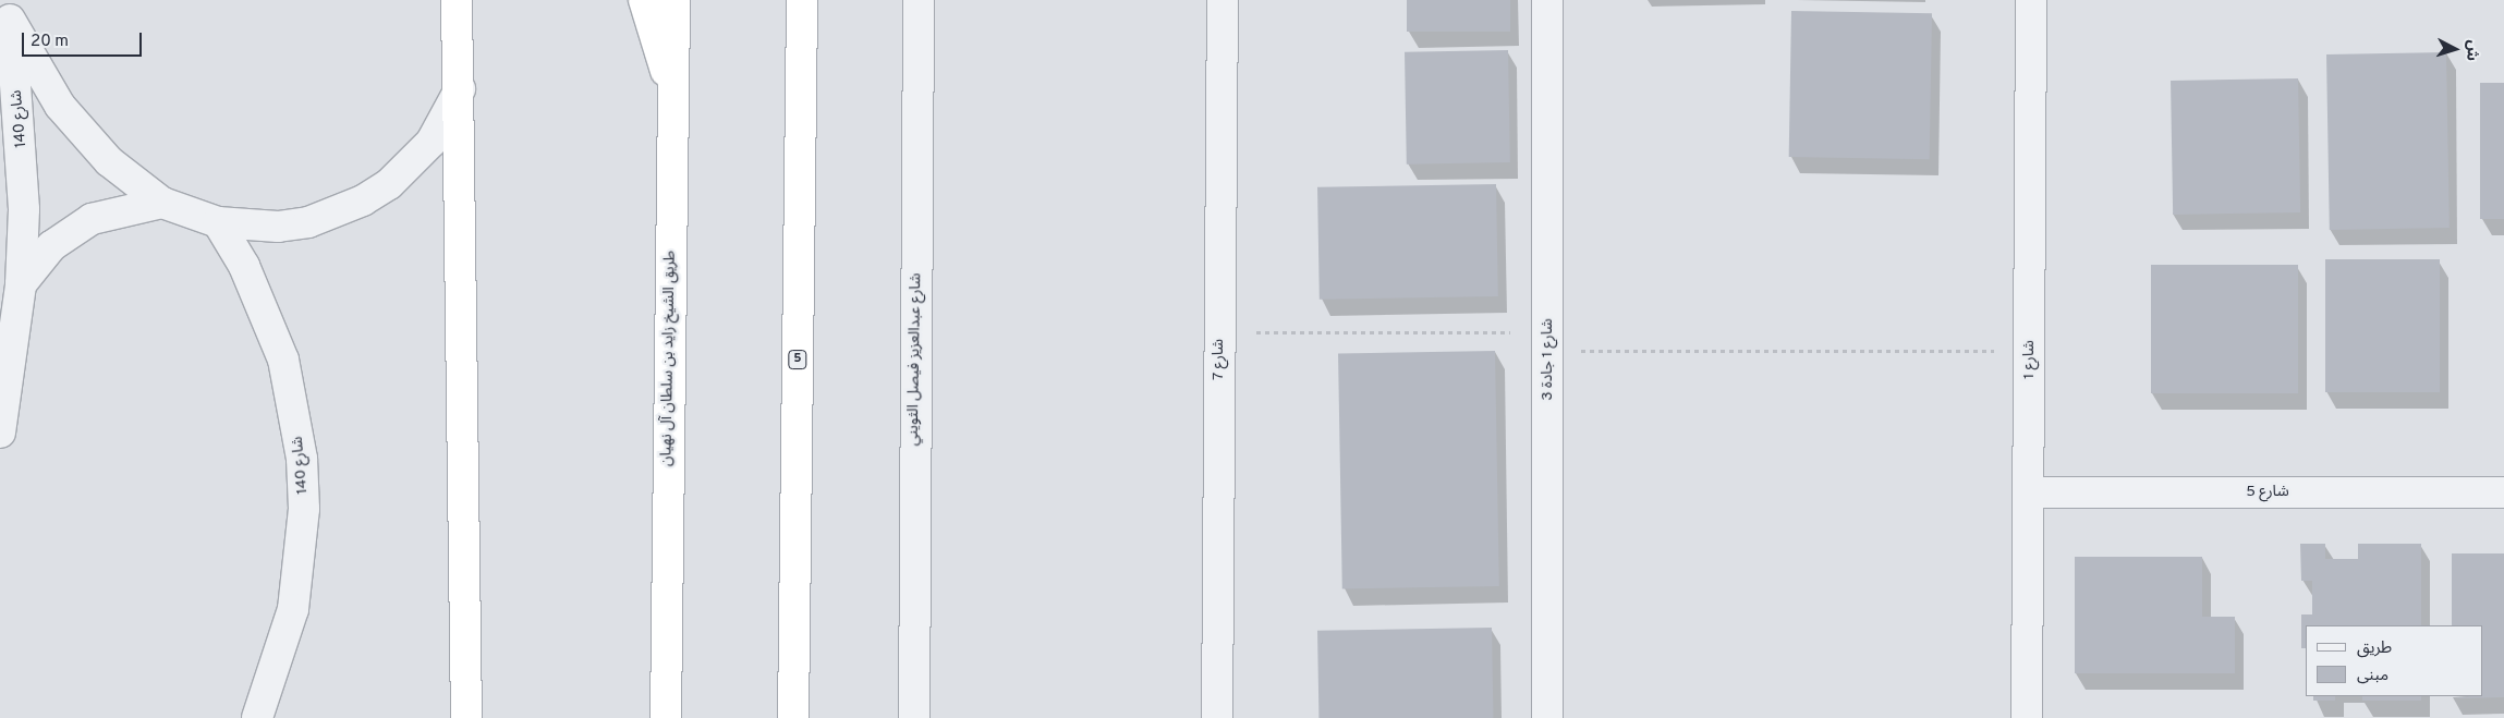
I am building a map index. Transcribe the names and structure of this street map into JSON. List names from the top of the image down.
{
  "streets": {
    "highway": ["طريق الشيخ زايد بن سلطان آل نهيان", "5"],
    "street": [
      "شارع 140",
      "شارع عبدالعزيز فيصل الثويني",
      "شارع 7",
      "شارع 1 جادة 3",
      "شارع 1",
      "شارع 5"
    ]
  },
  "crossings": [
    ["شارع 1", "شارع 5"]
  ],
  "legend": ["طريق", "مبنى"],
  "scale_bar": "20 m",
  "north": "right"
}
